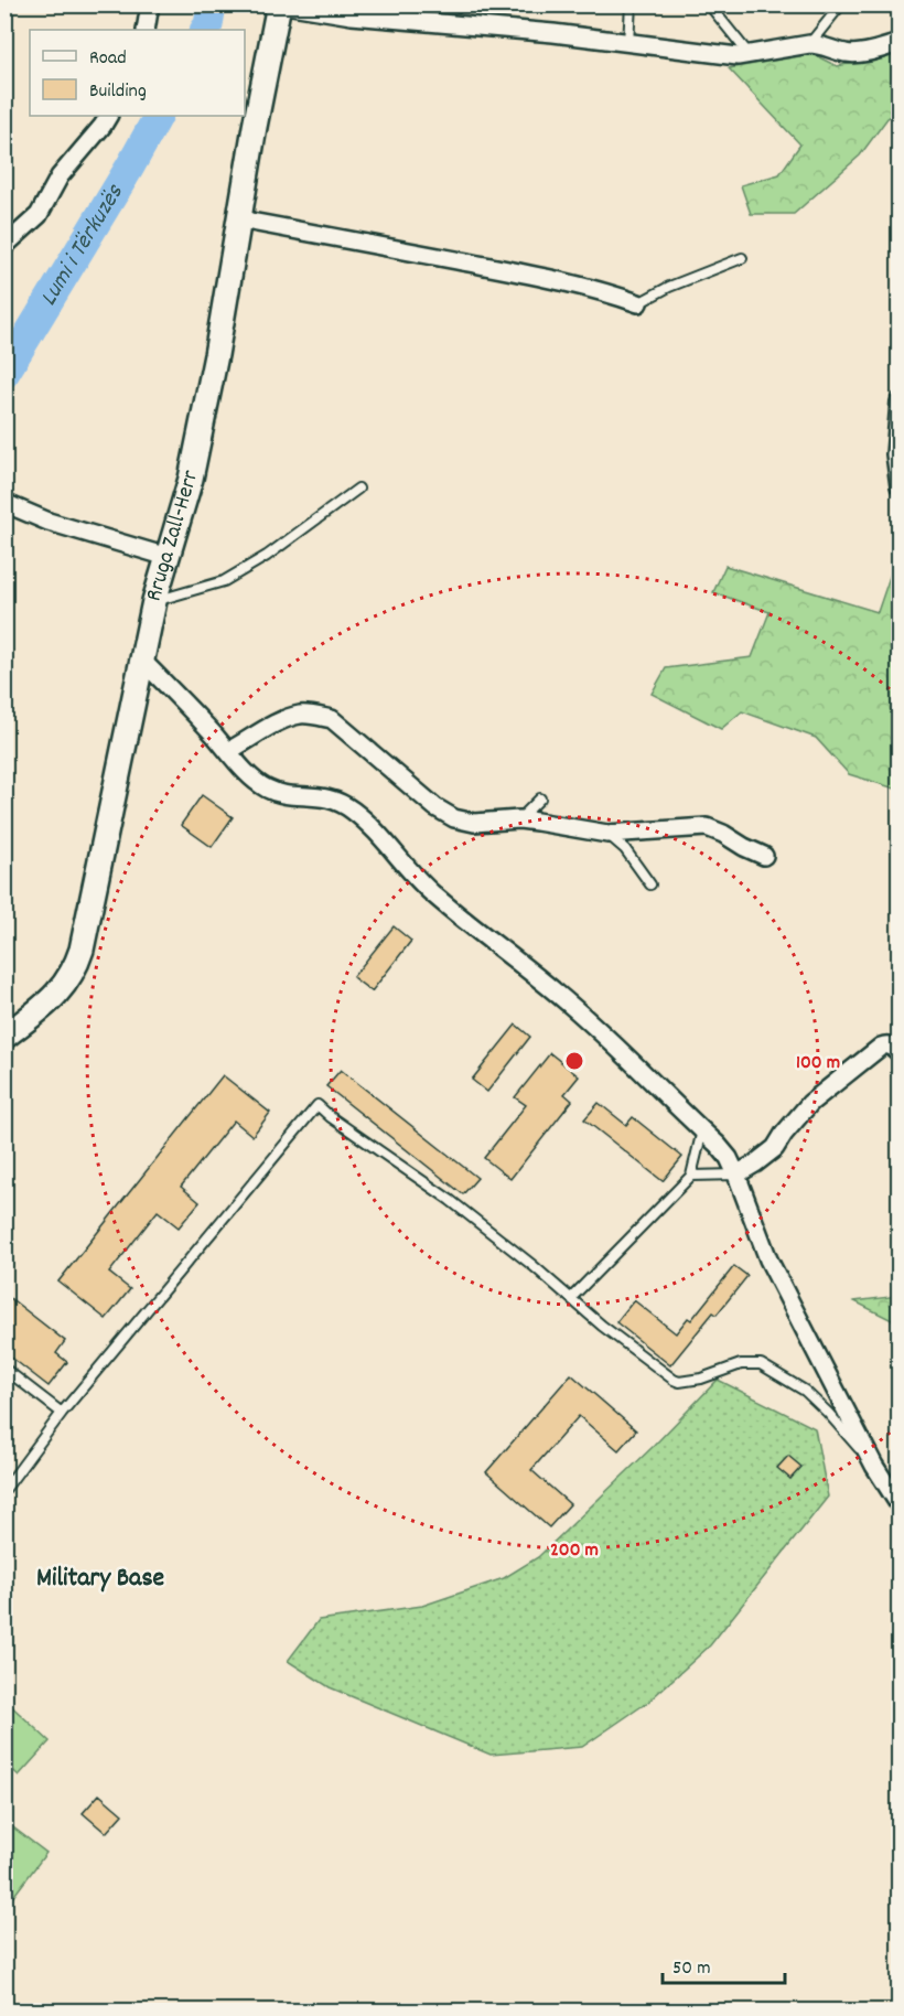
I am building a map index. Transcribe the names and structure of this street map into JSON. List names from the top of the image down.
{
  "streets": {
    "main road": ["Rruga Zall-Herr"]
  },
  "districts": ["Military Base"],
  "water": ["Lumi i Tërkuzës"],
  "legend": ["Road", "Building"],
  "scale_bar": "50 m",
  "rings": ["100 m", "200 m"]
}
